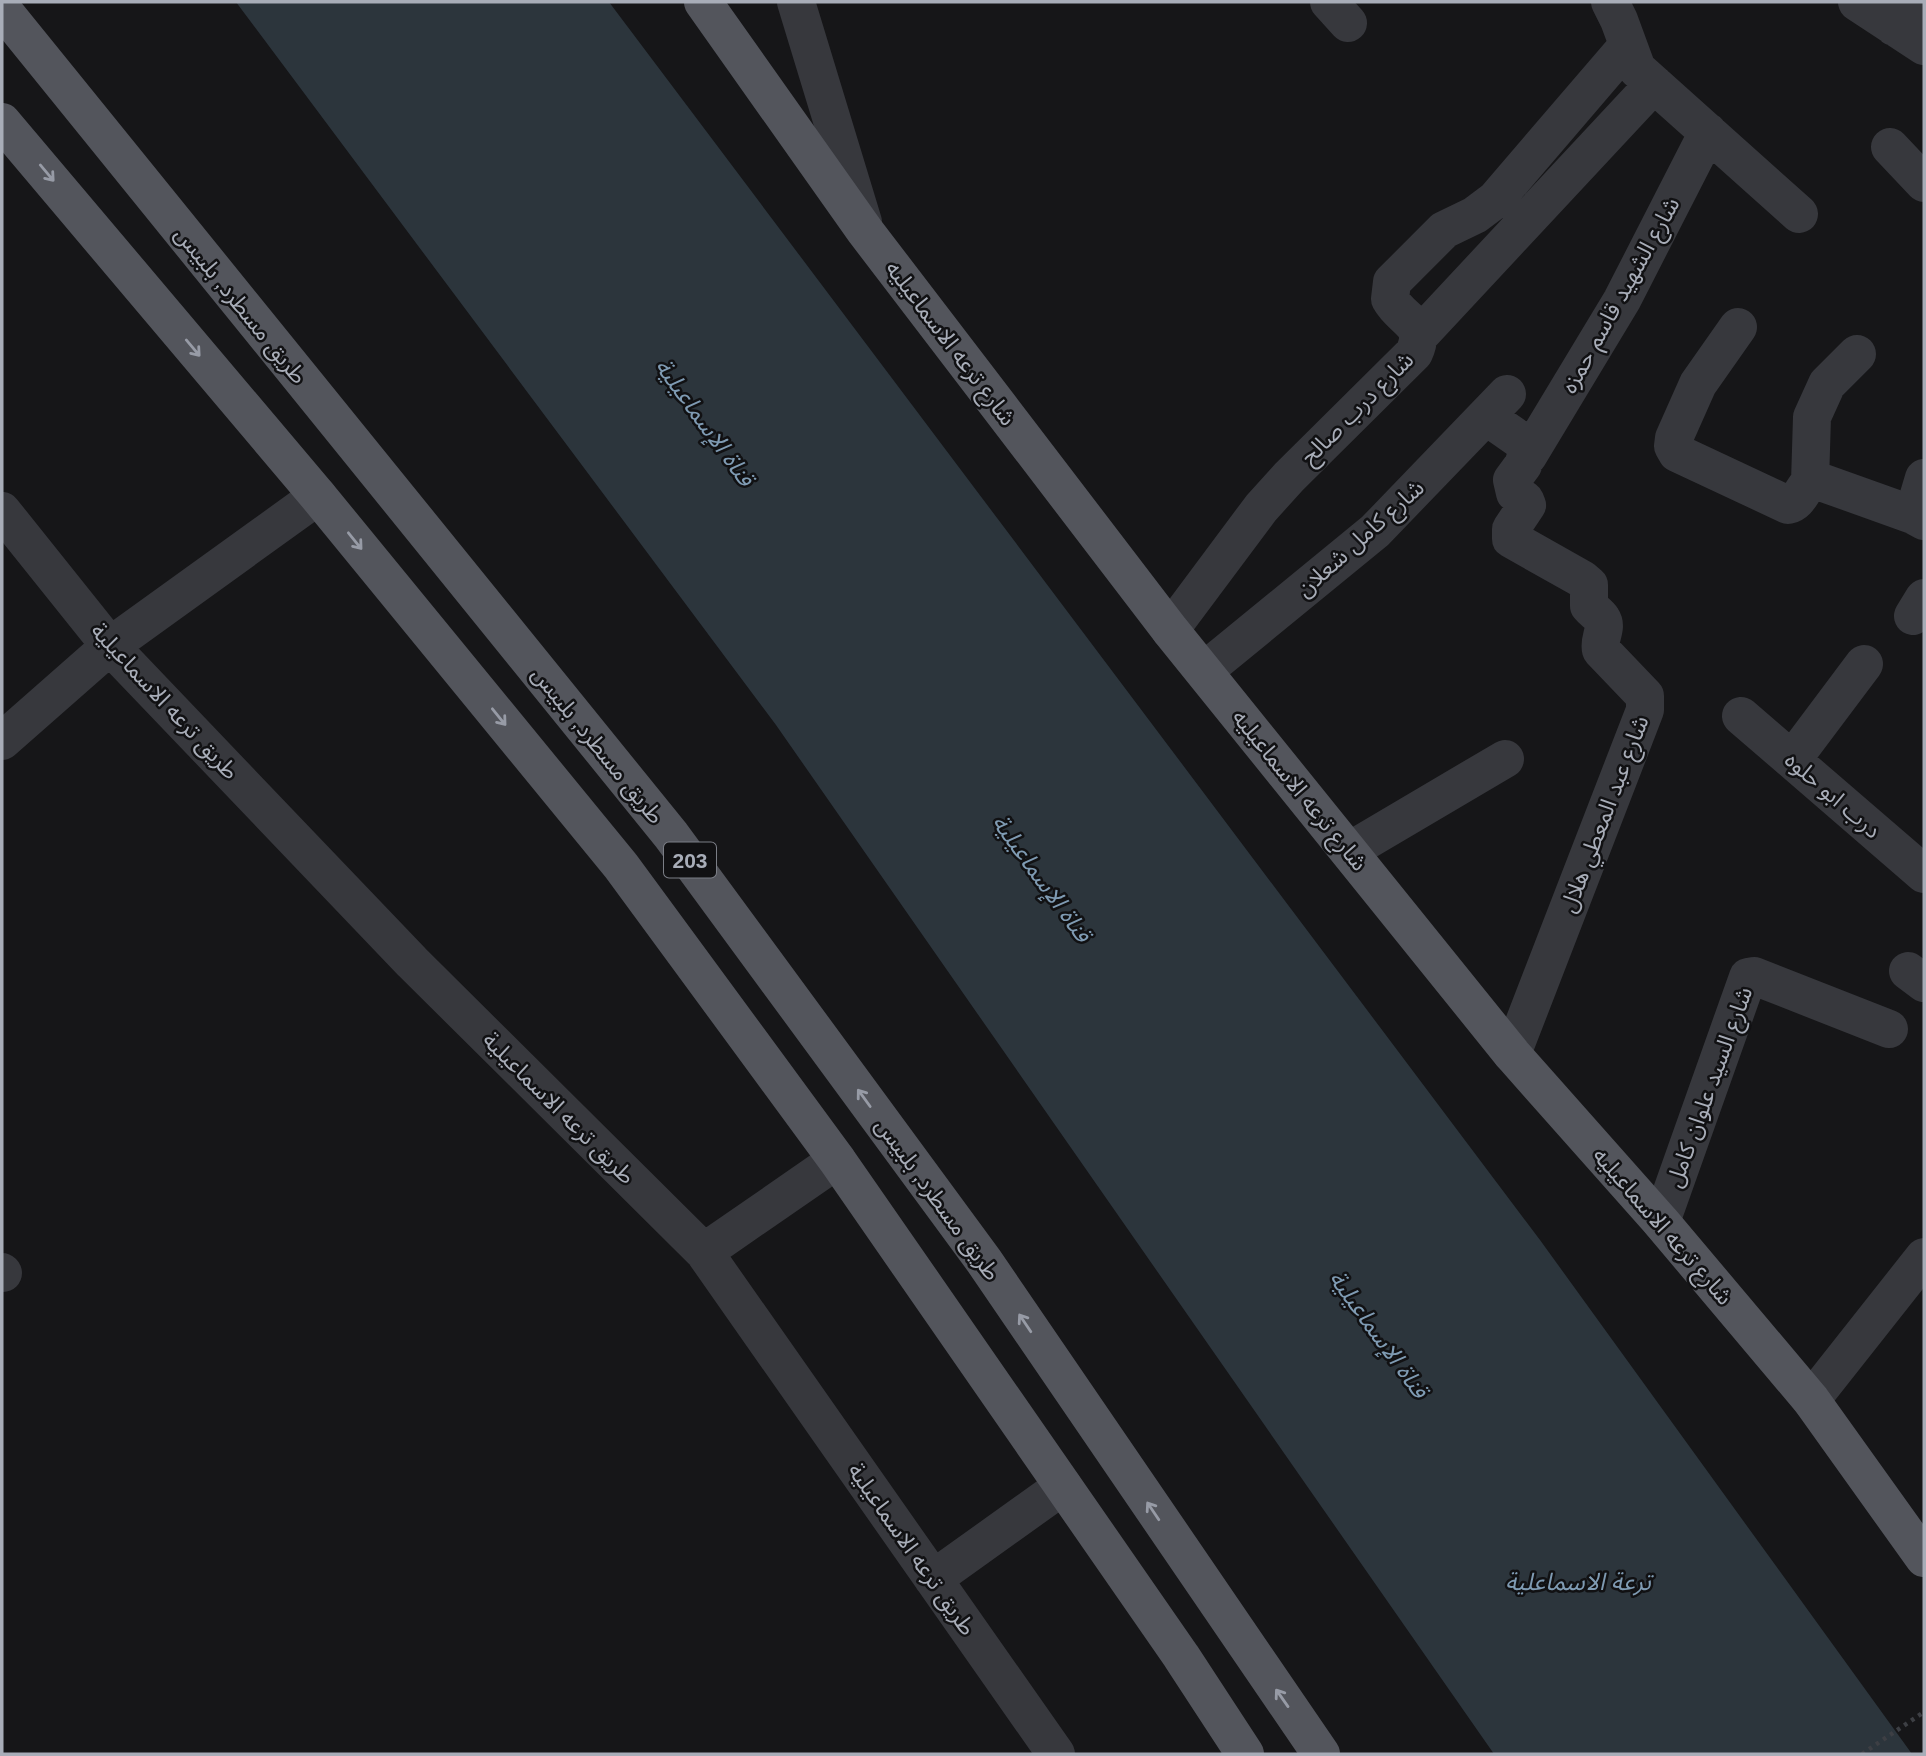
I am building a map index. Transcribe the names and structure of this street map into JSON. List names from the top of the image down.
{
  "streets": {
    "main road": ["طريق مسطرد, بلبيس", "شارع ترعه الاسماعيليه", "203"],
    "street": [
      "شارع الشهيد قاسم حمزه",
      "شارع درب صالح",
      "شارع كامل شعلان",
      "طريق ترعه الاسماعيلية",
      "درب ابو حلوه",
      "شارع عبد المعطي هلال",
      "شارع السيد علوان كامل"
    ]
  },
  "crossings": [
    ["شارع الشهيد قاسم حمزه", "شارع كامل شعلان"],
    ["شارع الشهيد قاسم حمزه", "شارع عبد المعطي هلال"],
    ["شارع ترعه الاسماعيليه", "شارع درب صالح"],
    ["شارع ترعه الاسماعيليه", "شارع كامل شعلان"],
    ["شارع ترعه الاسماعيليه", "شارع عبد المعطي هلال"],
    ["شارع ترعه الاسماعيليه", "شارع السيد علوان كامل"],
    ["شارع كامل شعلان", "شارع عبد المعطي هلال"]
  ],
  "water": ["قناة الإسماعيلية", "ترعة الاسماعلية"]
}
